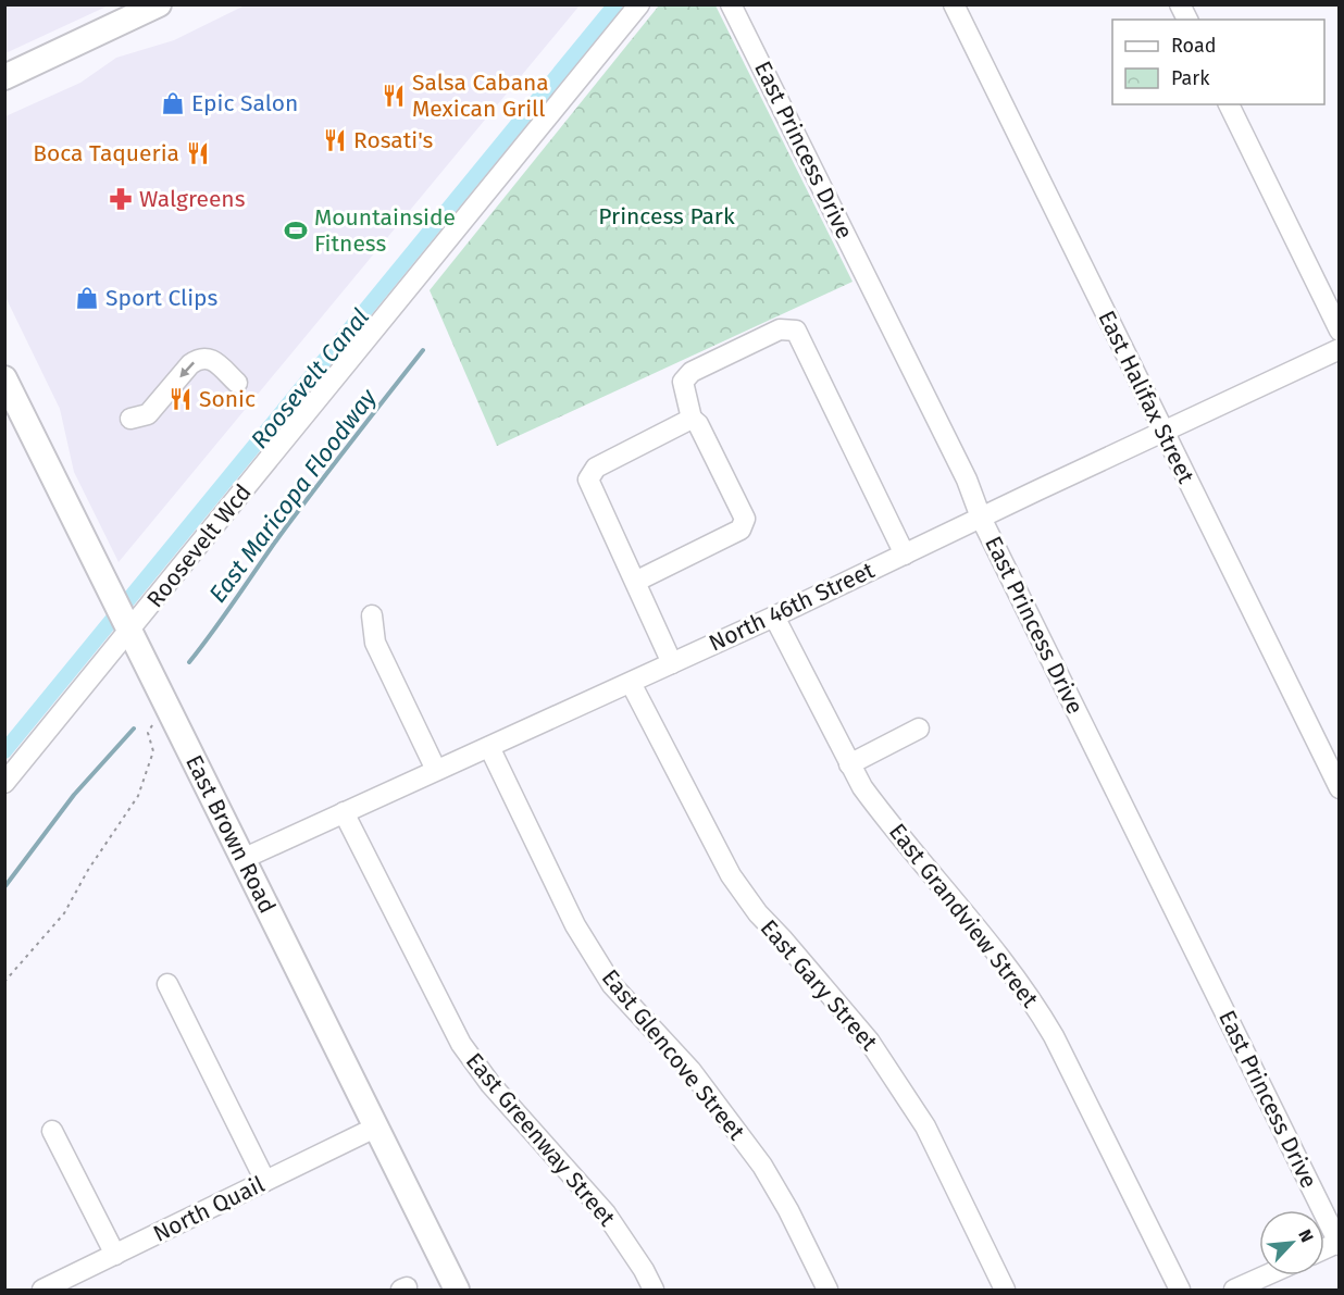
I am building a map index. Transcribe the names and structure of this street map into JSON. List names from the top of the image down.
{
  "streets": {
    "main road": ["East Brown Road"],
    "street": [
      "East Princess Drive",
      "East Halifax Street",
      "Roosevelt Wcd",
      "North 46th Street",
      "East Grandview Street",
      "East Gary Street",
      "East Glencove Street",
      "East Greenway Street",
      "North Quail"
    ]
  },
  "crossings": [
    ["East Princess Drive", "North 46th Street"],
    ["East Halifax Street", "North 46th Street"],
    ["Roosevelt Wcd", "East Brown Road"],
    ["North 46th Street", "East Brown Road"],
    ["North 46th Street", "East Grandview Street"],
    ["North 46th Street", "East Gary Street"],
    ["North 46th Street", "East Glencove Street"],
    ["North 46th Street", "East Greenway Street"],
    ["East Brown Road", "North Quail"]
  ],
  "water": ["Roosevelt Canal", "East Maricopa Floodway"],
  "parks": ["Princess Park"],
  "places": {
    "restaurant": [
      "Salsa Cabana Mexican Grill",
      "Rosati's",
      "Boca Taqueria",
      "Sonic"
    ],
    "shop": ["Epic Salon", "Sport Clips"],
    "pharmacy": ["Walgreens"],
    "sports": ["Mountainside Fitness"]
  },
  "legend": ["Road", "Park"],
  "north": "top right"
}
